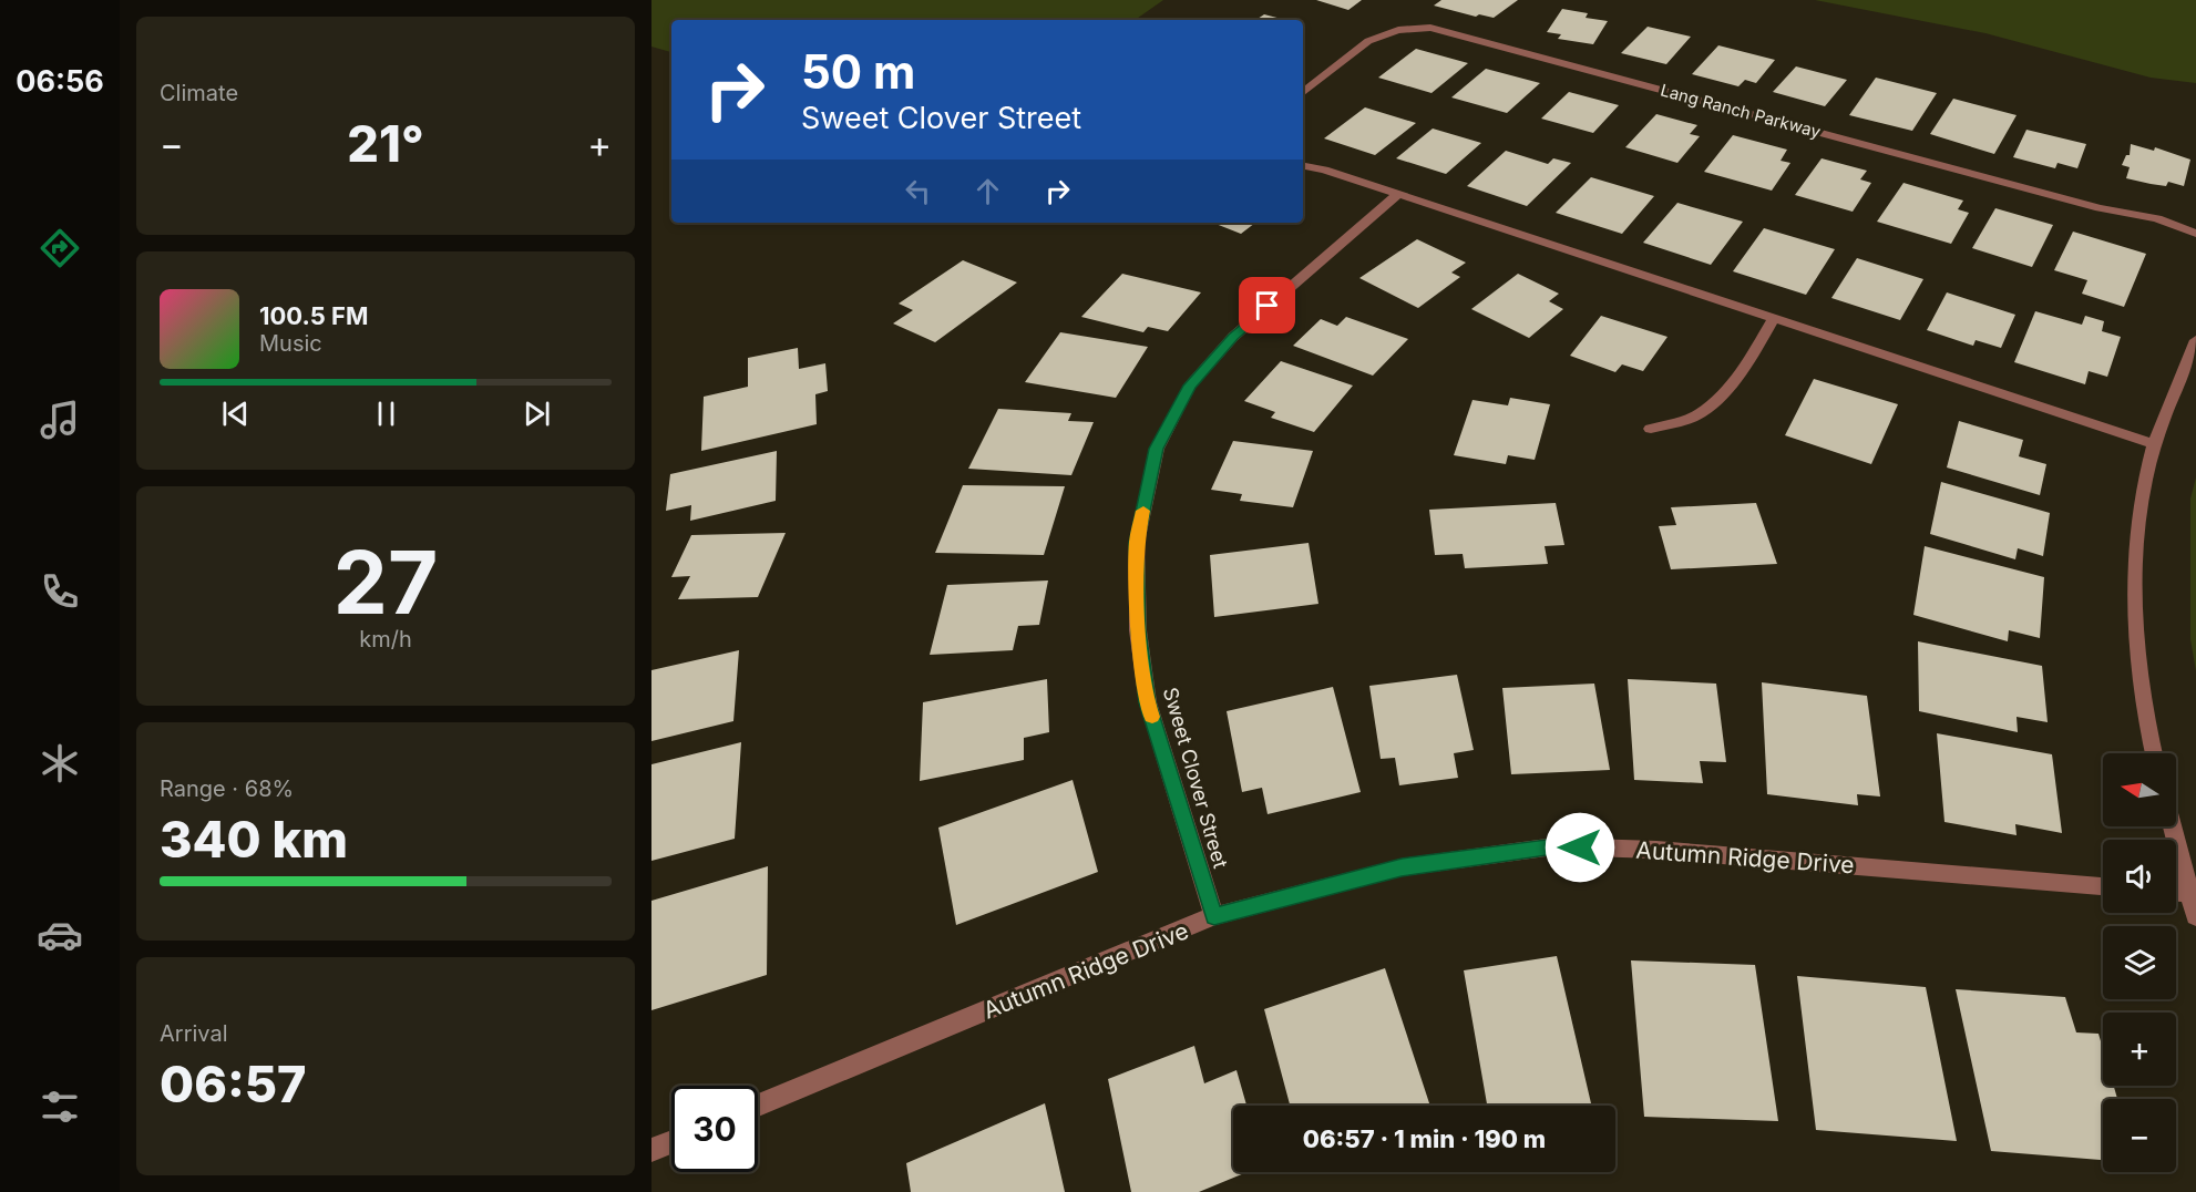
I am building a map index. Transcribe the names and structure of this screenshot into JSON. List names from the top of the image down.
{
  "streets": {
    "street": ["Lang Ranch Parkway", "Sweet Clover Street", "Autumn Ridge Drive"]
  },
  "crossings": [
    ["Sweet Clover Street", "Autumn Ridge Drive"]
  ],
  "north": "left",
  "page": {
    "tabs": "06:56",
    "tile": [
      "Climate",
      ["27", "km/h"],
      ["Range · 68%", "340 km"],
      ["Arrival", "06:57"]
    ],
    "turn": ["50 m", "Sweet Clover Street"],
    "heat": ["−", "21°", "+"],
    "song": ["100.5 FM", "Music"],
    "map_buttons": ["+", "−"],
    "limit": "30",
    "trip": "06:57 · 1 min · 190 m"
  }
}
